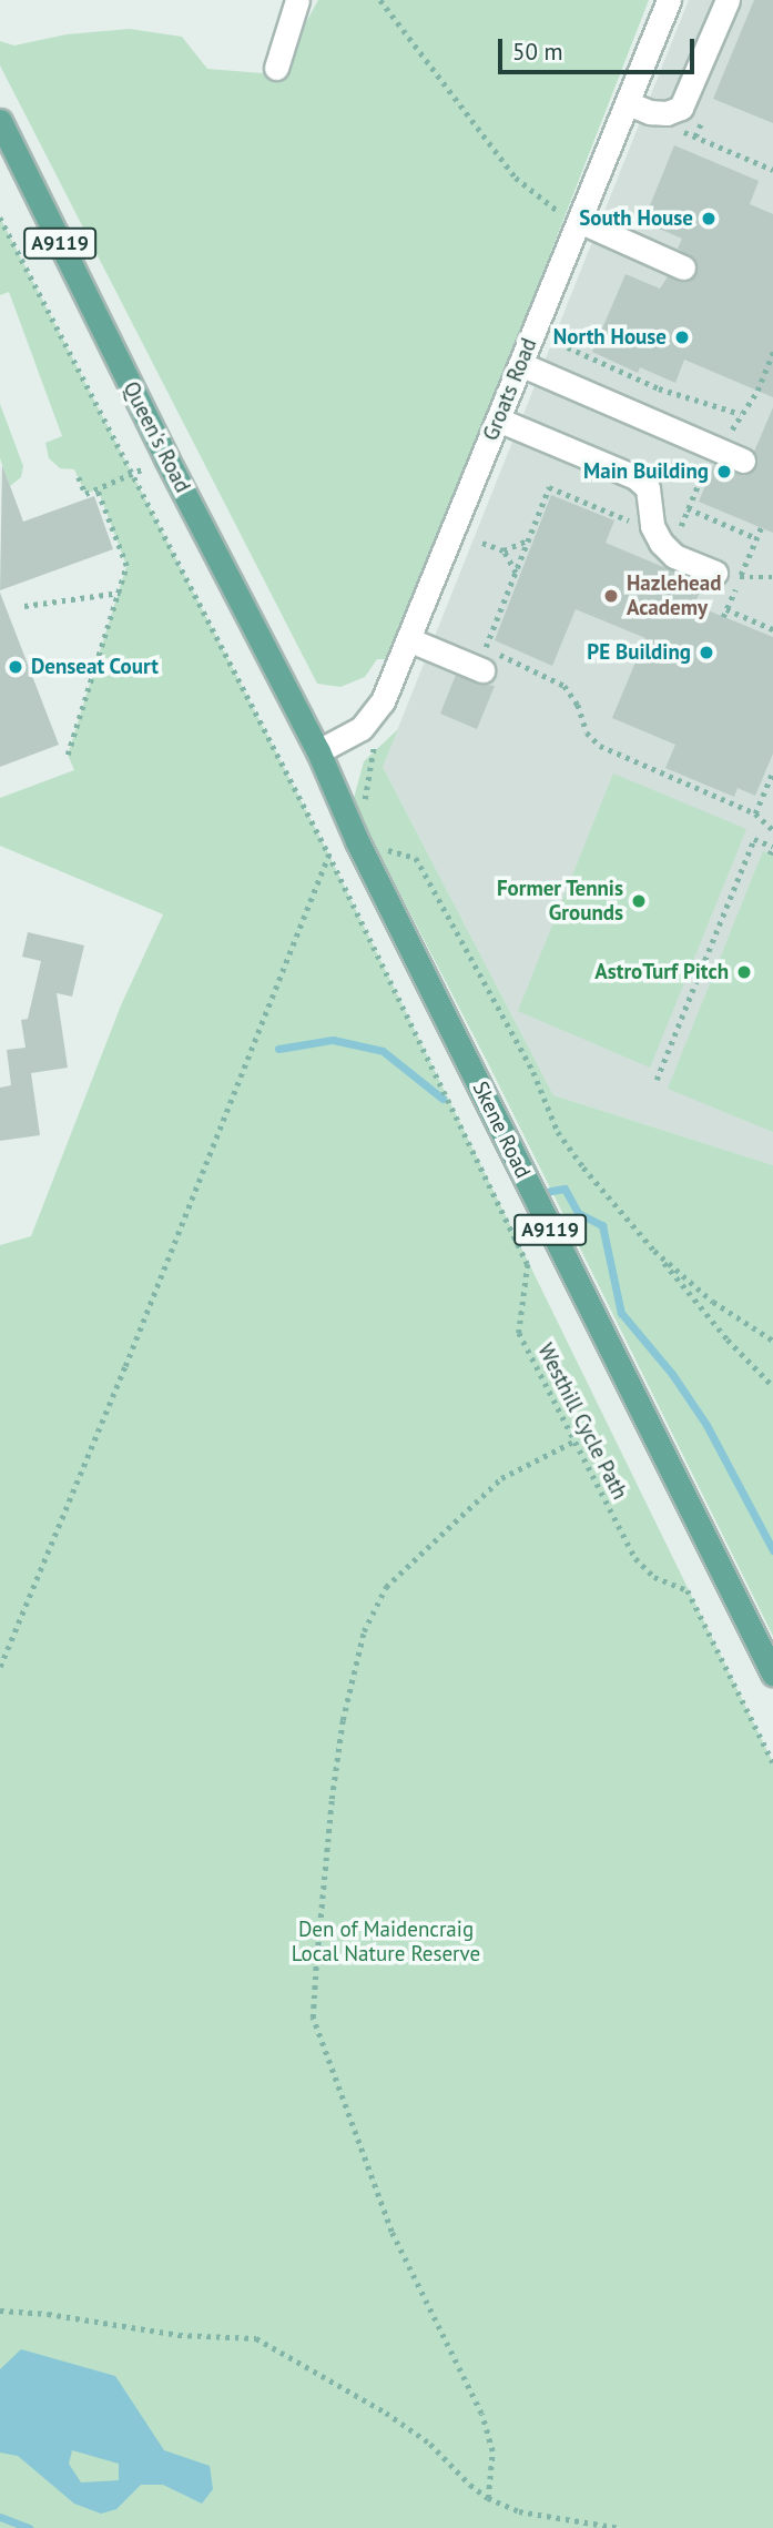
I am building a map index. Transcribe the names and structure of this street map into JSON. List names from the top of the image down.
{
  "streets": {
    "main road": ["A9119", "Queen's Road", "Skene Road"],
    "street": ["Groats Road"],
    "path": ["Westhill Cycle Path"]
  },
  "crossings": [
    ["Groats Road", "Queen's Road"],
    ["Groats Road", "Skene Road"],
    ["Queen's Road", "Skene Road"]
  ],
  "parks": ["Den of Maidencraig Local Nature Reserve"],
  "places": [
    "South House",
    "North House",
    "Main Building",
    "Hazlehead Academy",
    "PE Building",
    "Denseat Court",
    "Former Tennis Grounds",
    "AstroTurf Pitch"
  ],
  "scale_bar": "50 m"
}
